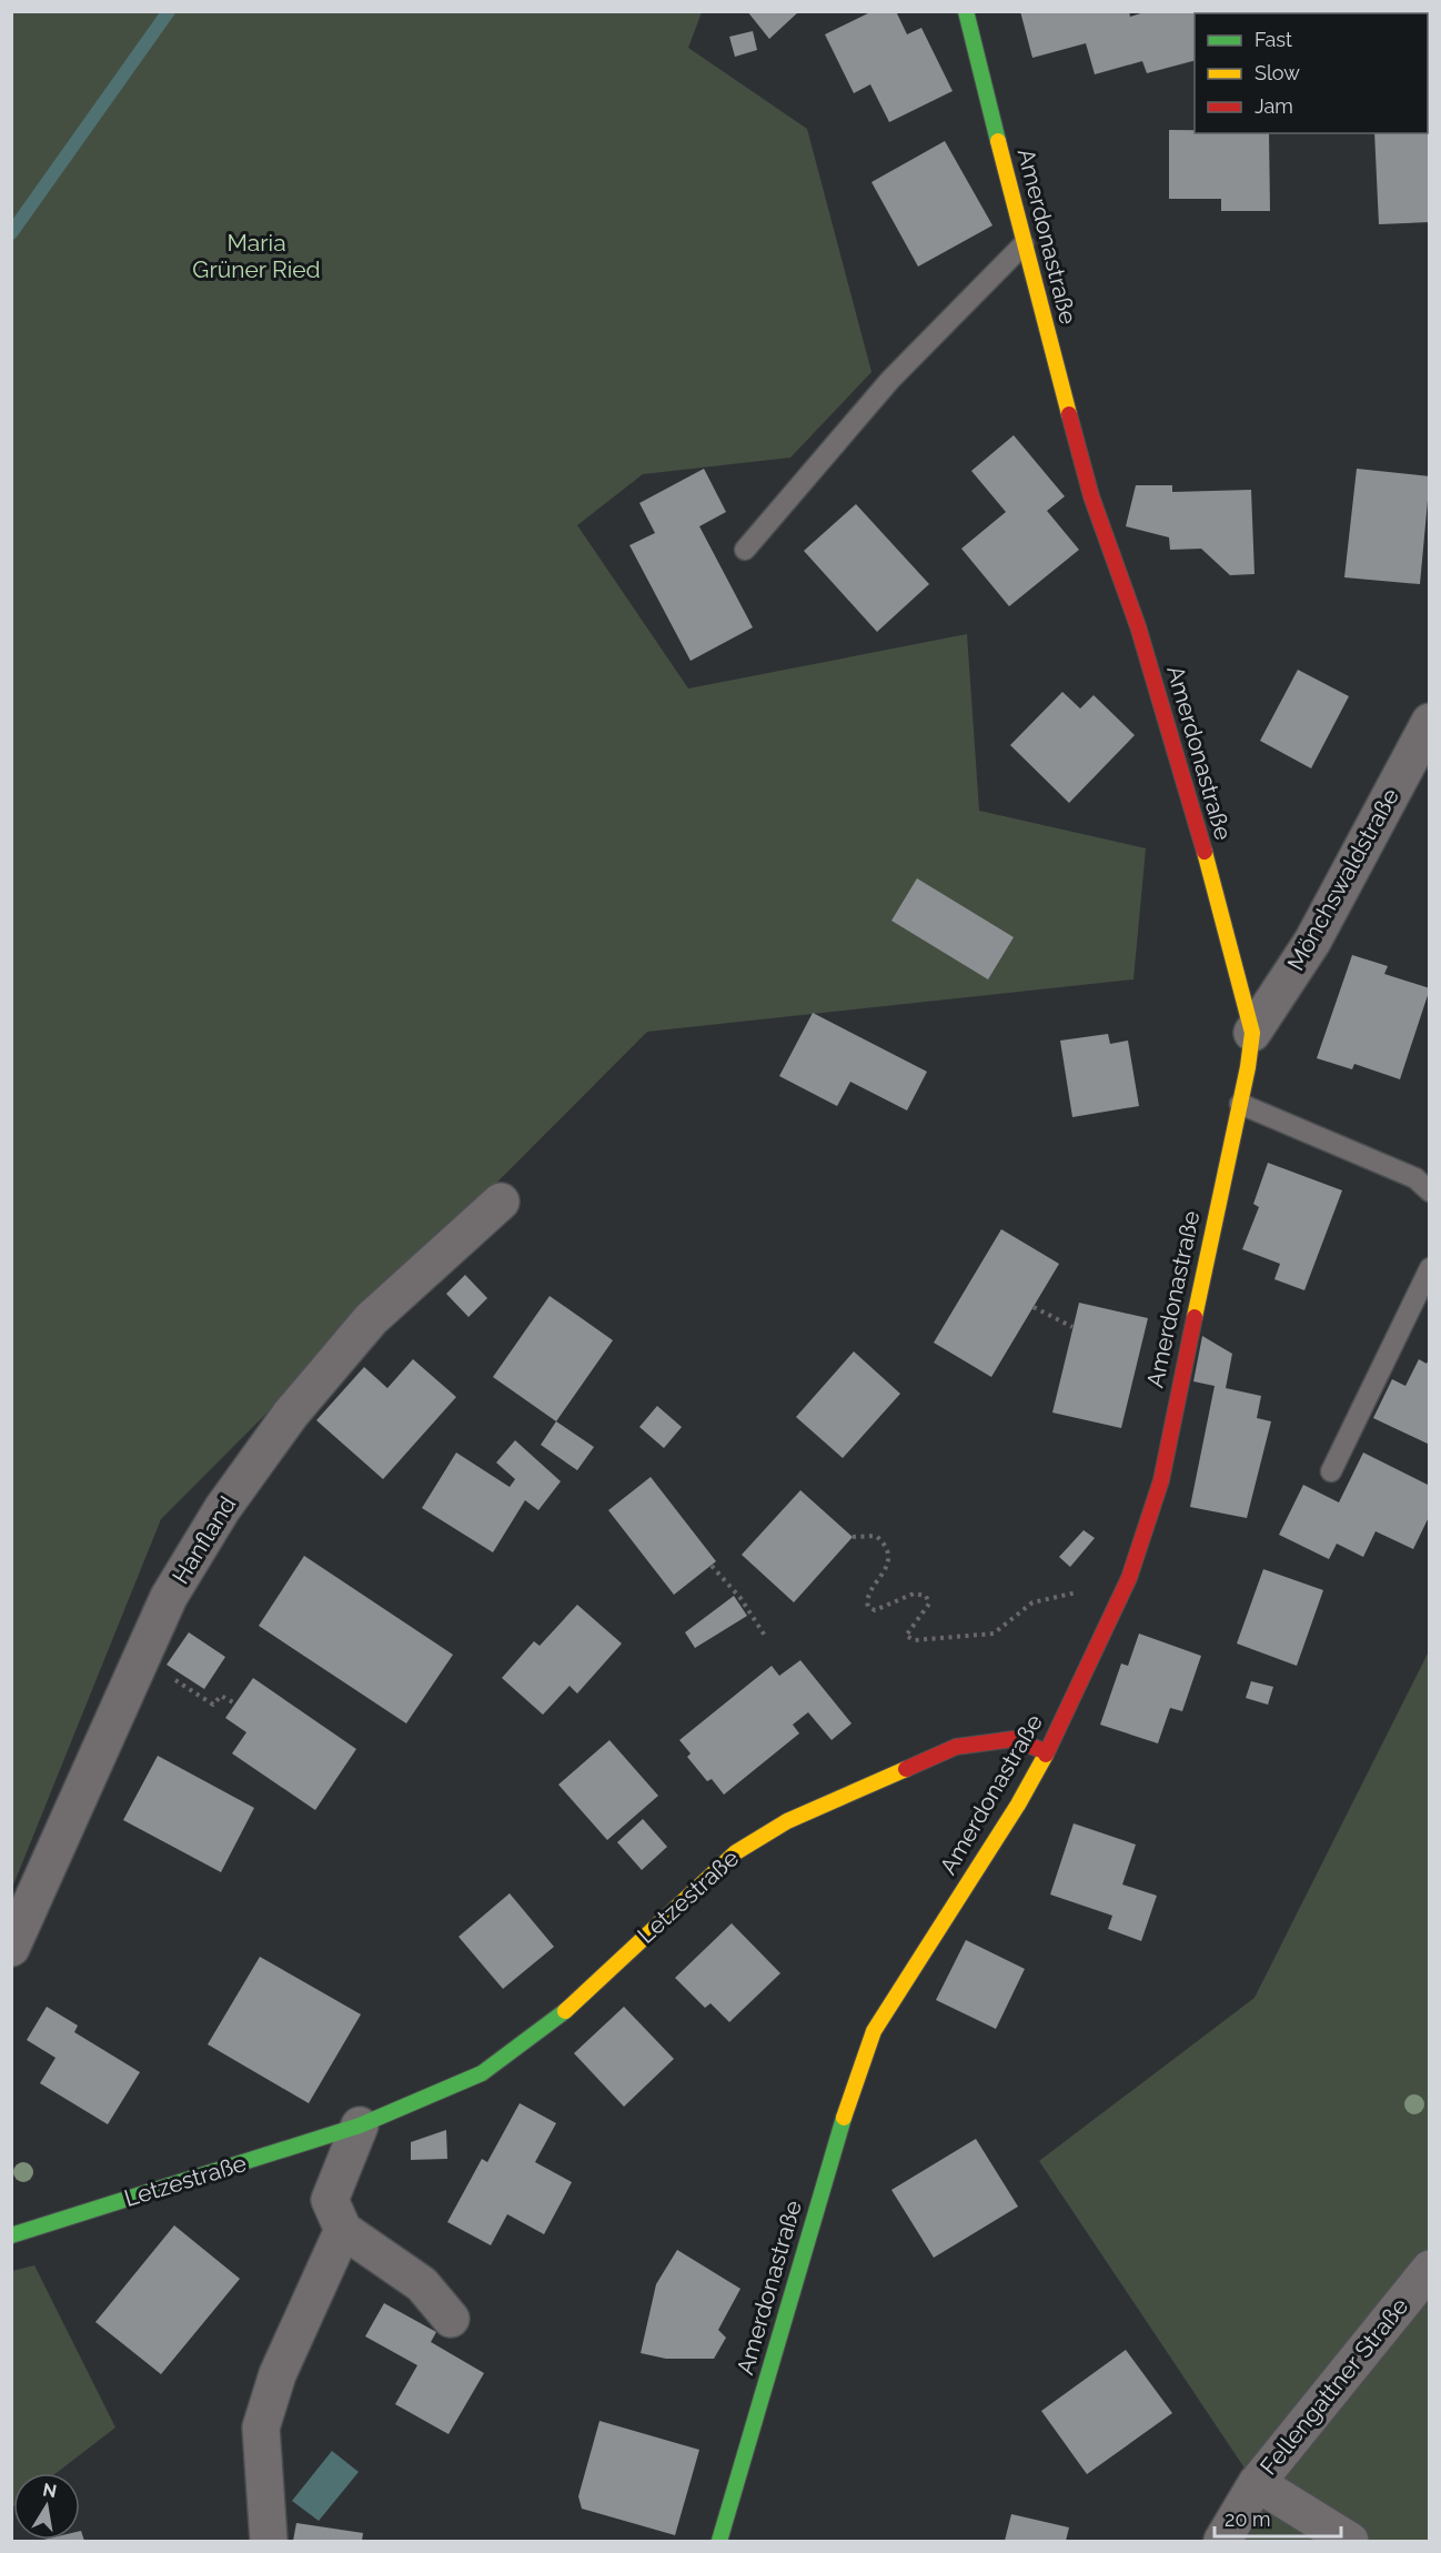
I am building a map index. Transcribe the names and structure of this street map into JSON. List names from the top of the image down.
{
  "streets": {
    "street": [
      "Amerdonastraße",
      "Mönchswaldstraße",
      "Hanfland",
      "Letzestraße",
      "Fellengattner Straße"
    ]
  },
  "crossings": [
    ["Amerdonastraße", "Mönchswaldstraße"],
    ["Amerdonastraße", "Letzestraße"]
  ],
  "parks": ["Maria Grüner Ried"],
  "legend": ["Fast", "Slow", "Jam"],
  "scale_bar": "20 m",
  "north": "top"
}
